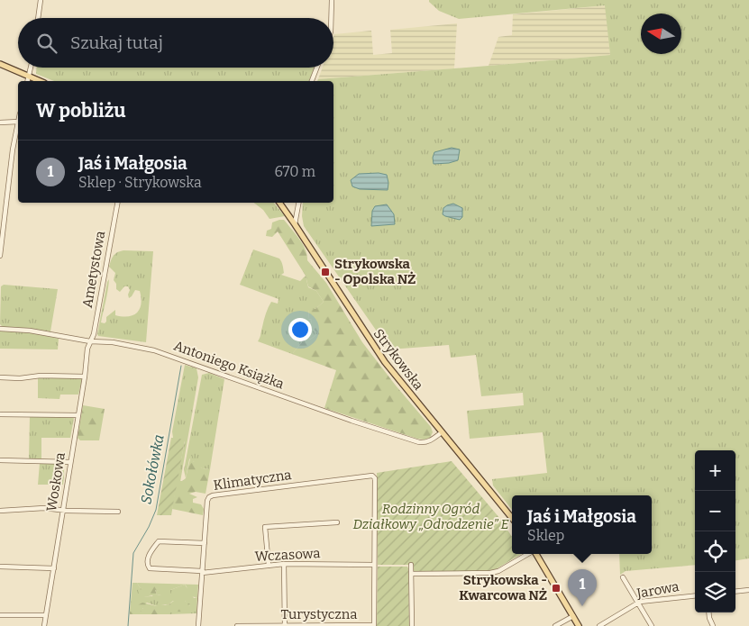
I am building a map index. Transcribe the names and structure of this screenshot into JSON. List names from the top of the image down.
{
  "streets": {
    "main road": ["Strykowska"],
    "street": [
      "Ametystowa",
      "Antoniego Książka",
      "Klimatyczna",
      "Woskowa",
      "Wczasowa",
      "Jarowa",
      "Turystyczna"
    ]
  },
  "crossings": [
    ["Ametystowa", "Antoniego Książka"],
    ["Ametystowa", "Woskowa"],
    ["Strykowska", "Antoniego Książka"],
    ["Antoniego Książka", "Woskowa"],
    ["Klimatyczna", "Wczasowa"]
  ],
  "water": ["Sokołówka"],
  "parks": ["Rodzinny Ogród Działkowy „Odrodzenie” E"],
  "places": {
    "transit": ["Strykowska - Opolska NŻ", "Strykowska - Kwarcowa NŻ"]
  },
  "north": "left",
  "page": {
    "search": "Szukaj tutaj",
    "heading": "W pobliżu",
    "list": [
      {
        "mark": "1",
        "name": "Jaś i Małgosia",
        "note": "Sklep · Strykowska",
        "value": "670 m"
      }
    ],
    "map_buttons": ["+", "−"],
    "popup": ["Jaś i Małgosia", "Sklep"],
    "pins": "1"
  }
}
